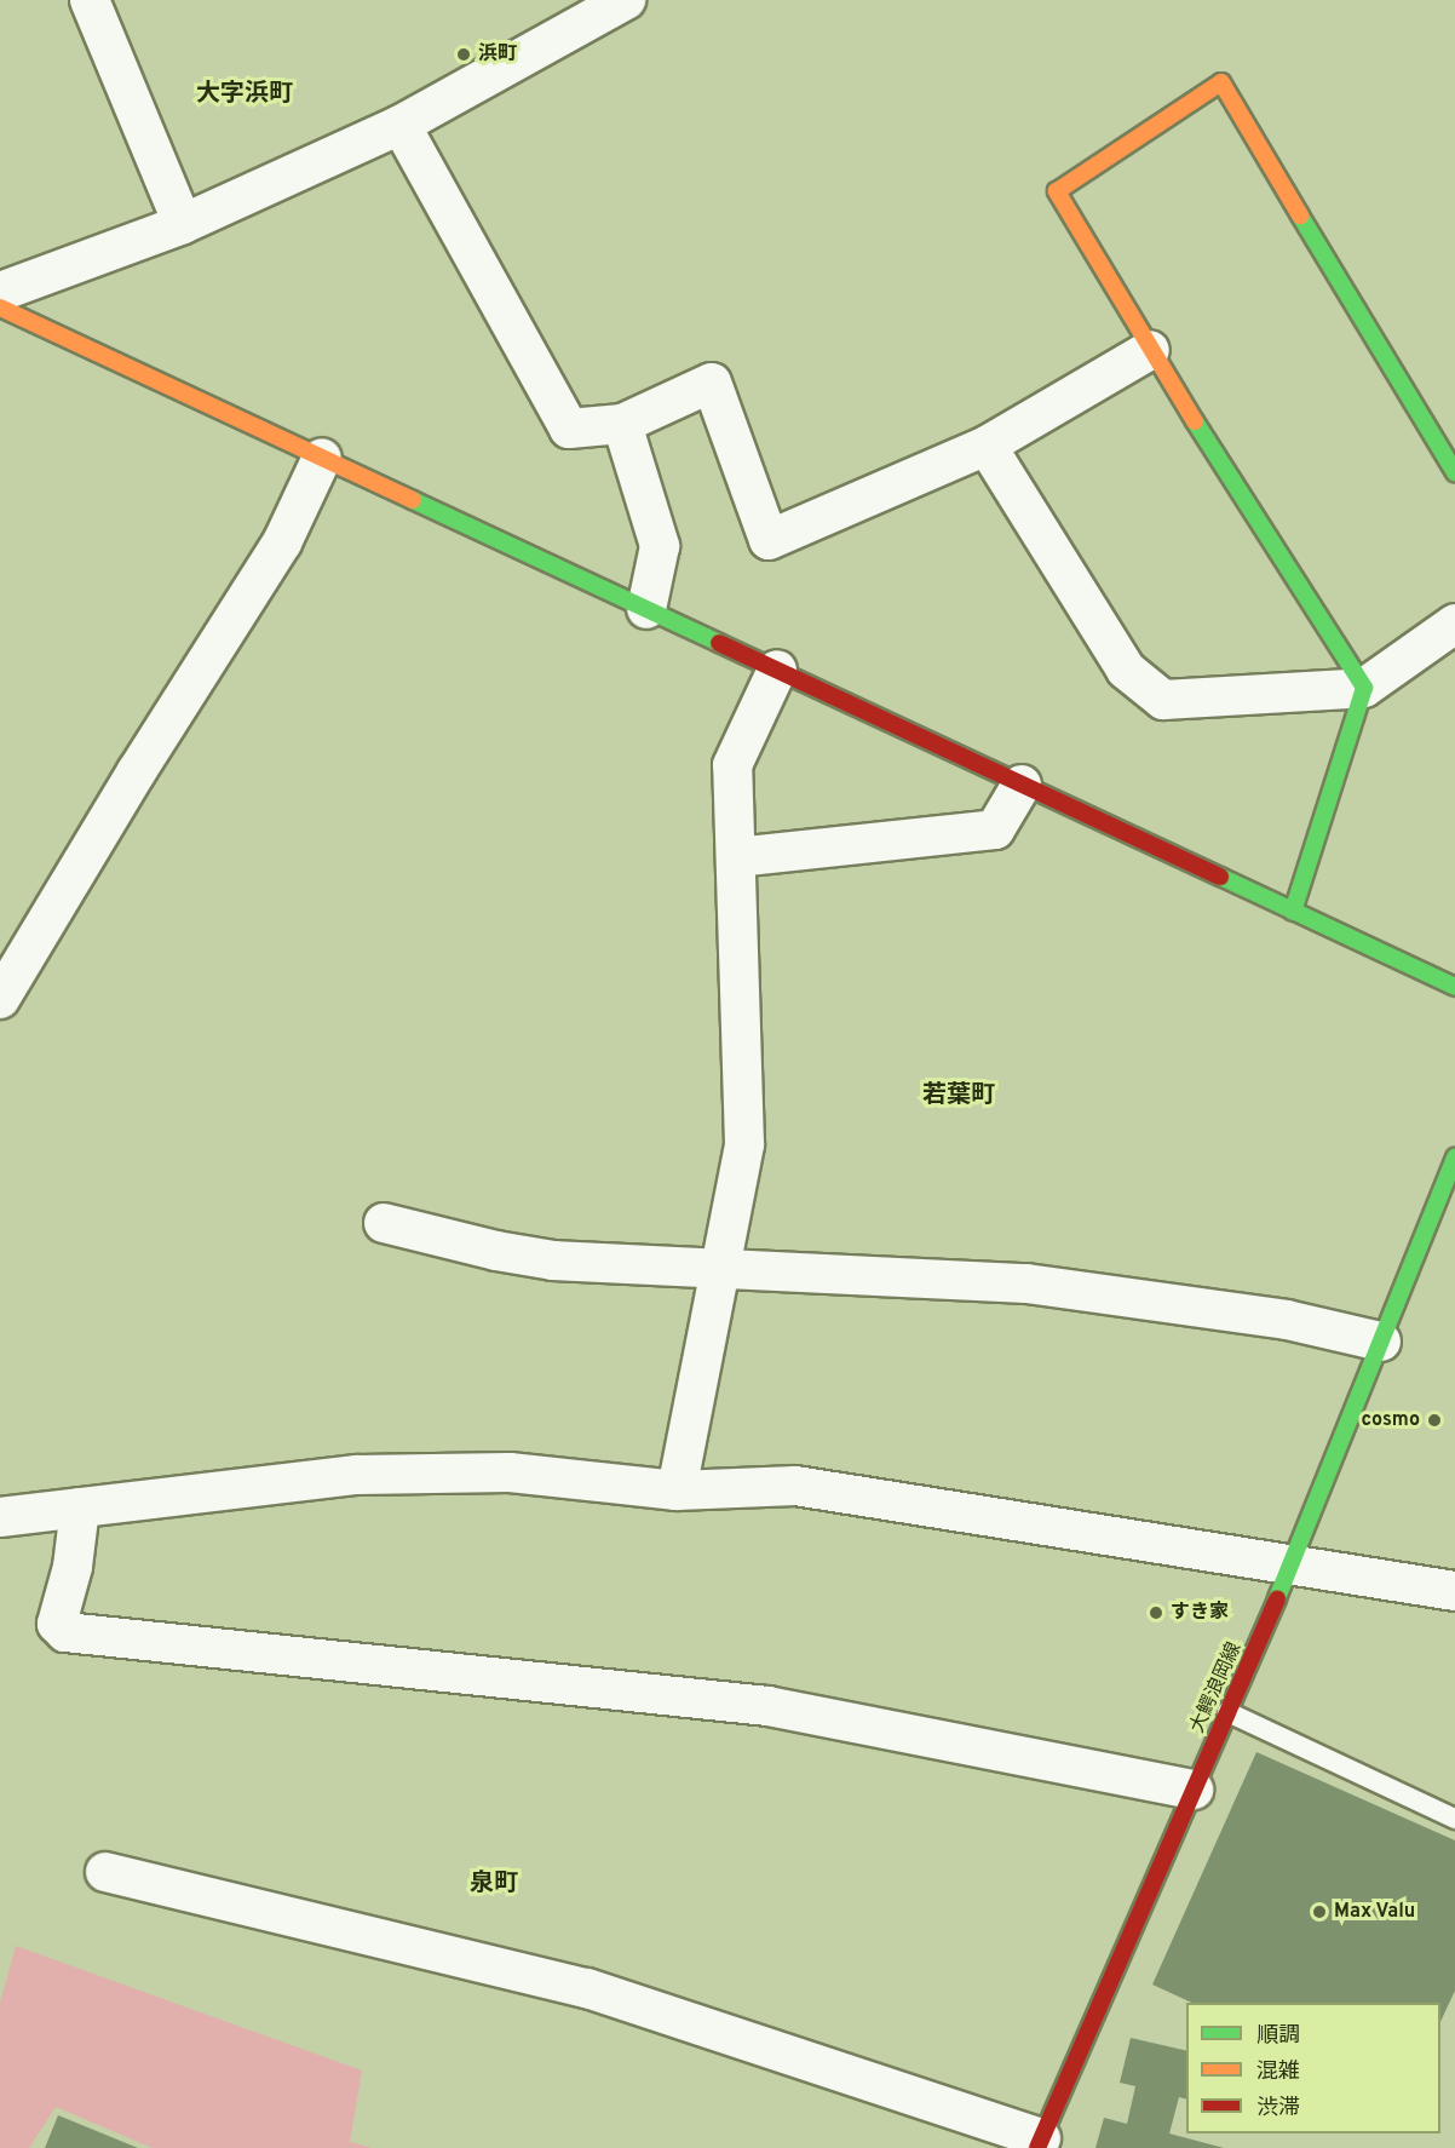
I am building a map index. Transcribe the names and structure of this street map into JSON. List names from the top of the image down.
{
  "streets": {
    "street": ["大鰐浪岡線"]
  },
  "districts": ["大字浜町", "若葉町", "泉町"],
  "places": [
    "浜町",
    "cosmo",
    "すき家",
    "Max Valu"
  ],
  "legend": ["順調", "混雑", "渋滞"]
}
